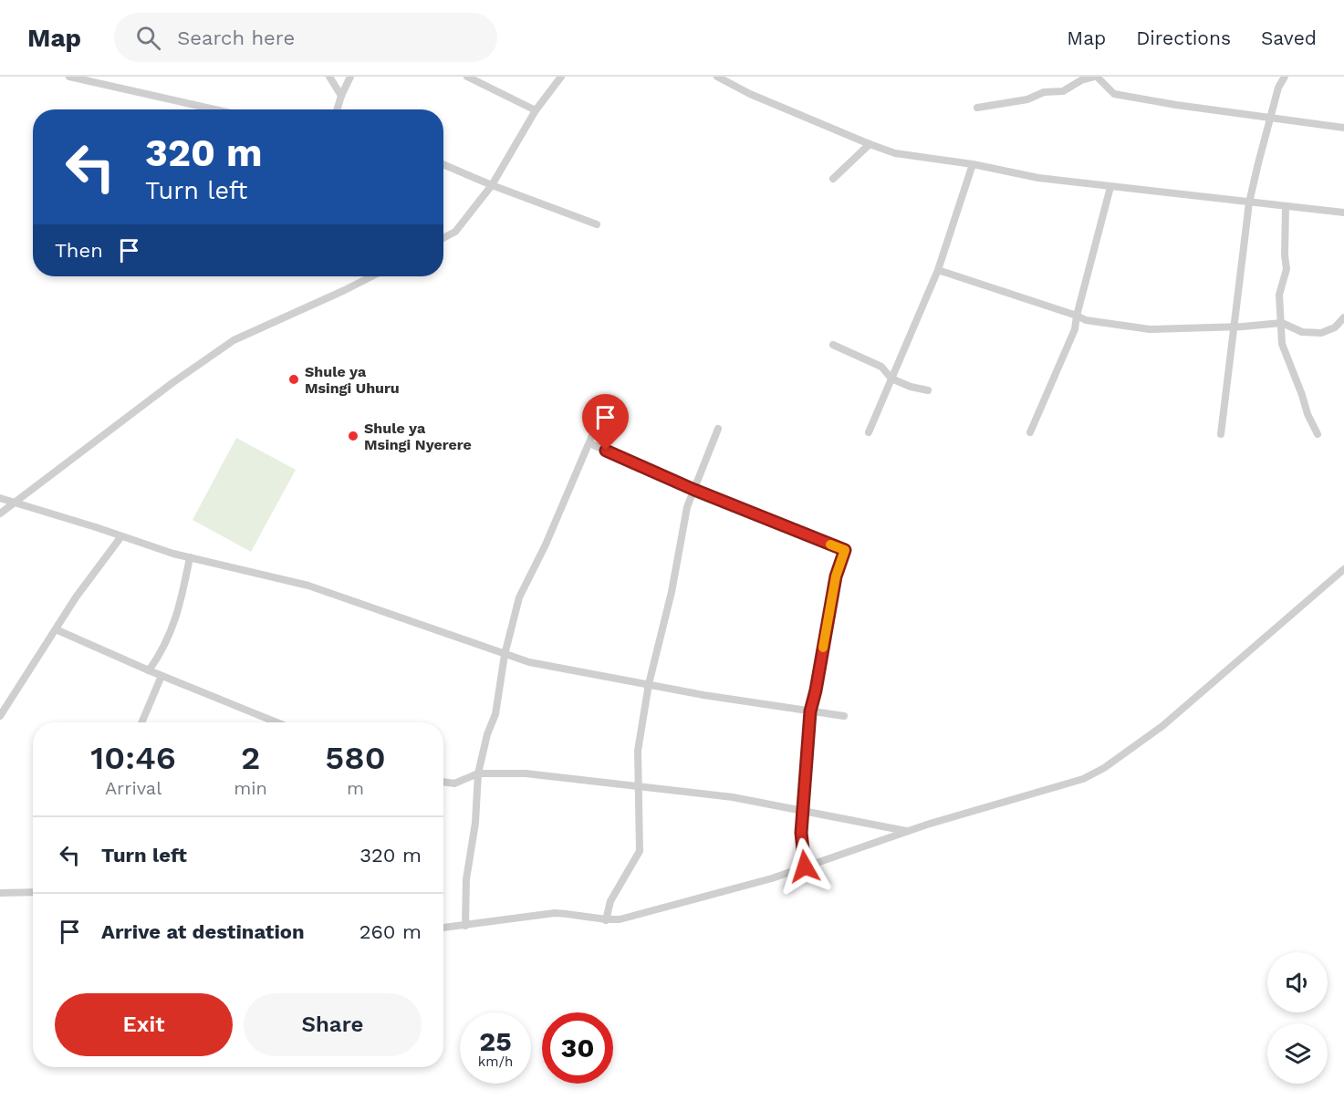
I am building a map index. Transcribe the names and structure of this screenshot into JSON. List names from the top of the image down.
{
  "places": ["Shule ya Msingi Uhuru", "Shule ya Msingi Nyerere"],
  "page": {
    "header": "Map",
    "search": "Search here",
    "nav": ["Map", "Directions", "Saved"],
    "turn": ["320 m", "Turn left"],
    "then": "Then",
    "eta": [
      "10:46",
      "Arrival",
      "2",
      "min",
      "580",
      "m"
    ],
    "list": [
      {
        "name": "Turn left",
        "value": "320 m"
      },
      {
        "name": "Arrive at destination",
        "value": "260 m"
      }
    ],
    "buttons": ["Exit", "Share"],
    "speed": "25 km/h",
    "limit": "30"
  }
}
